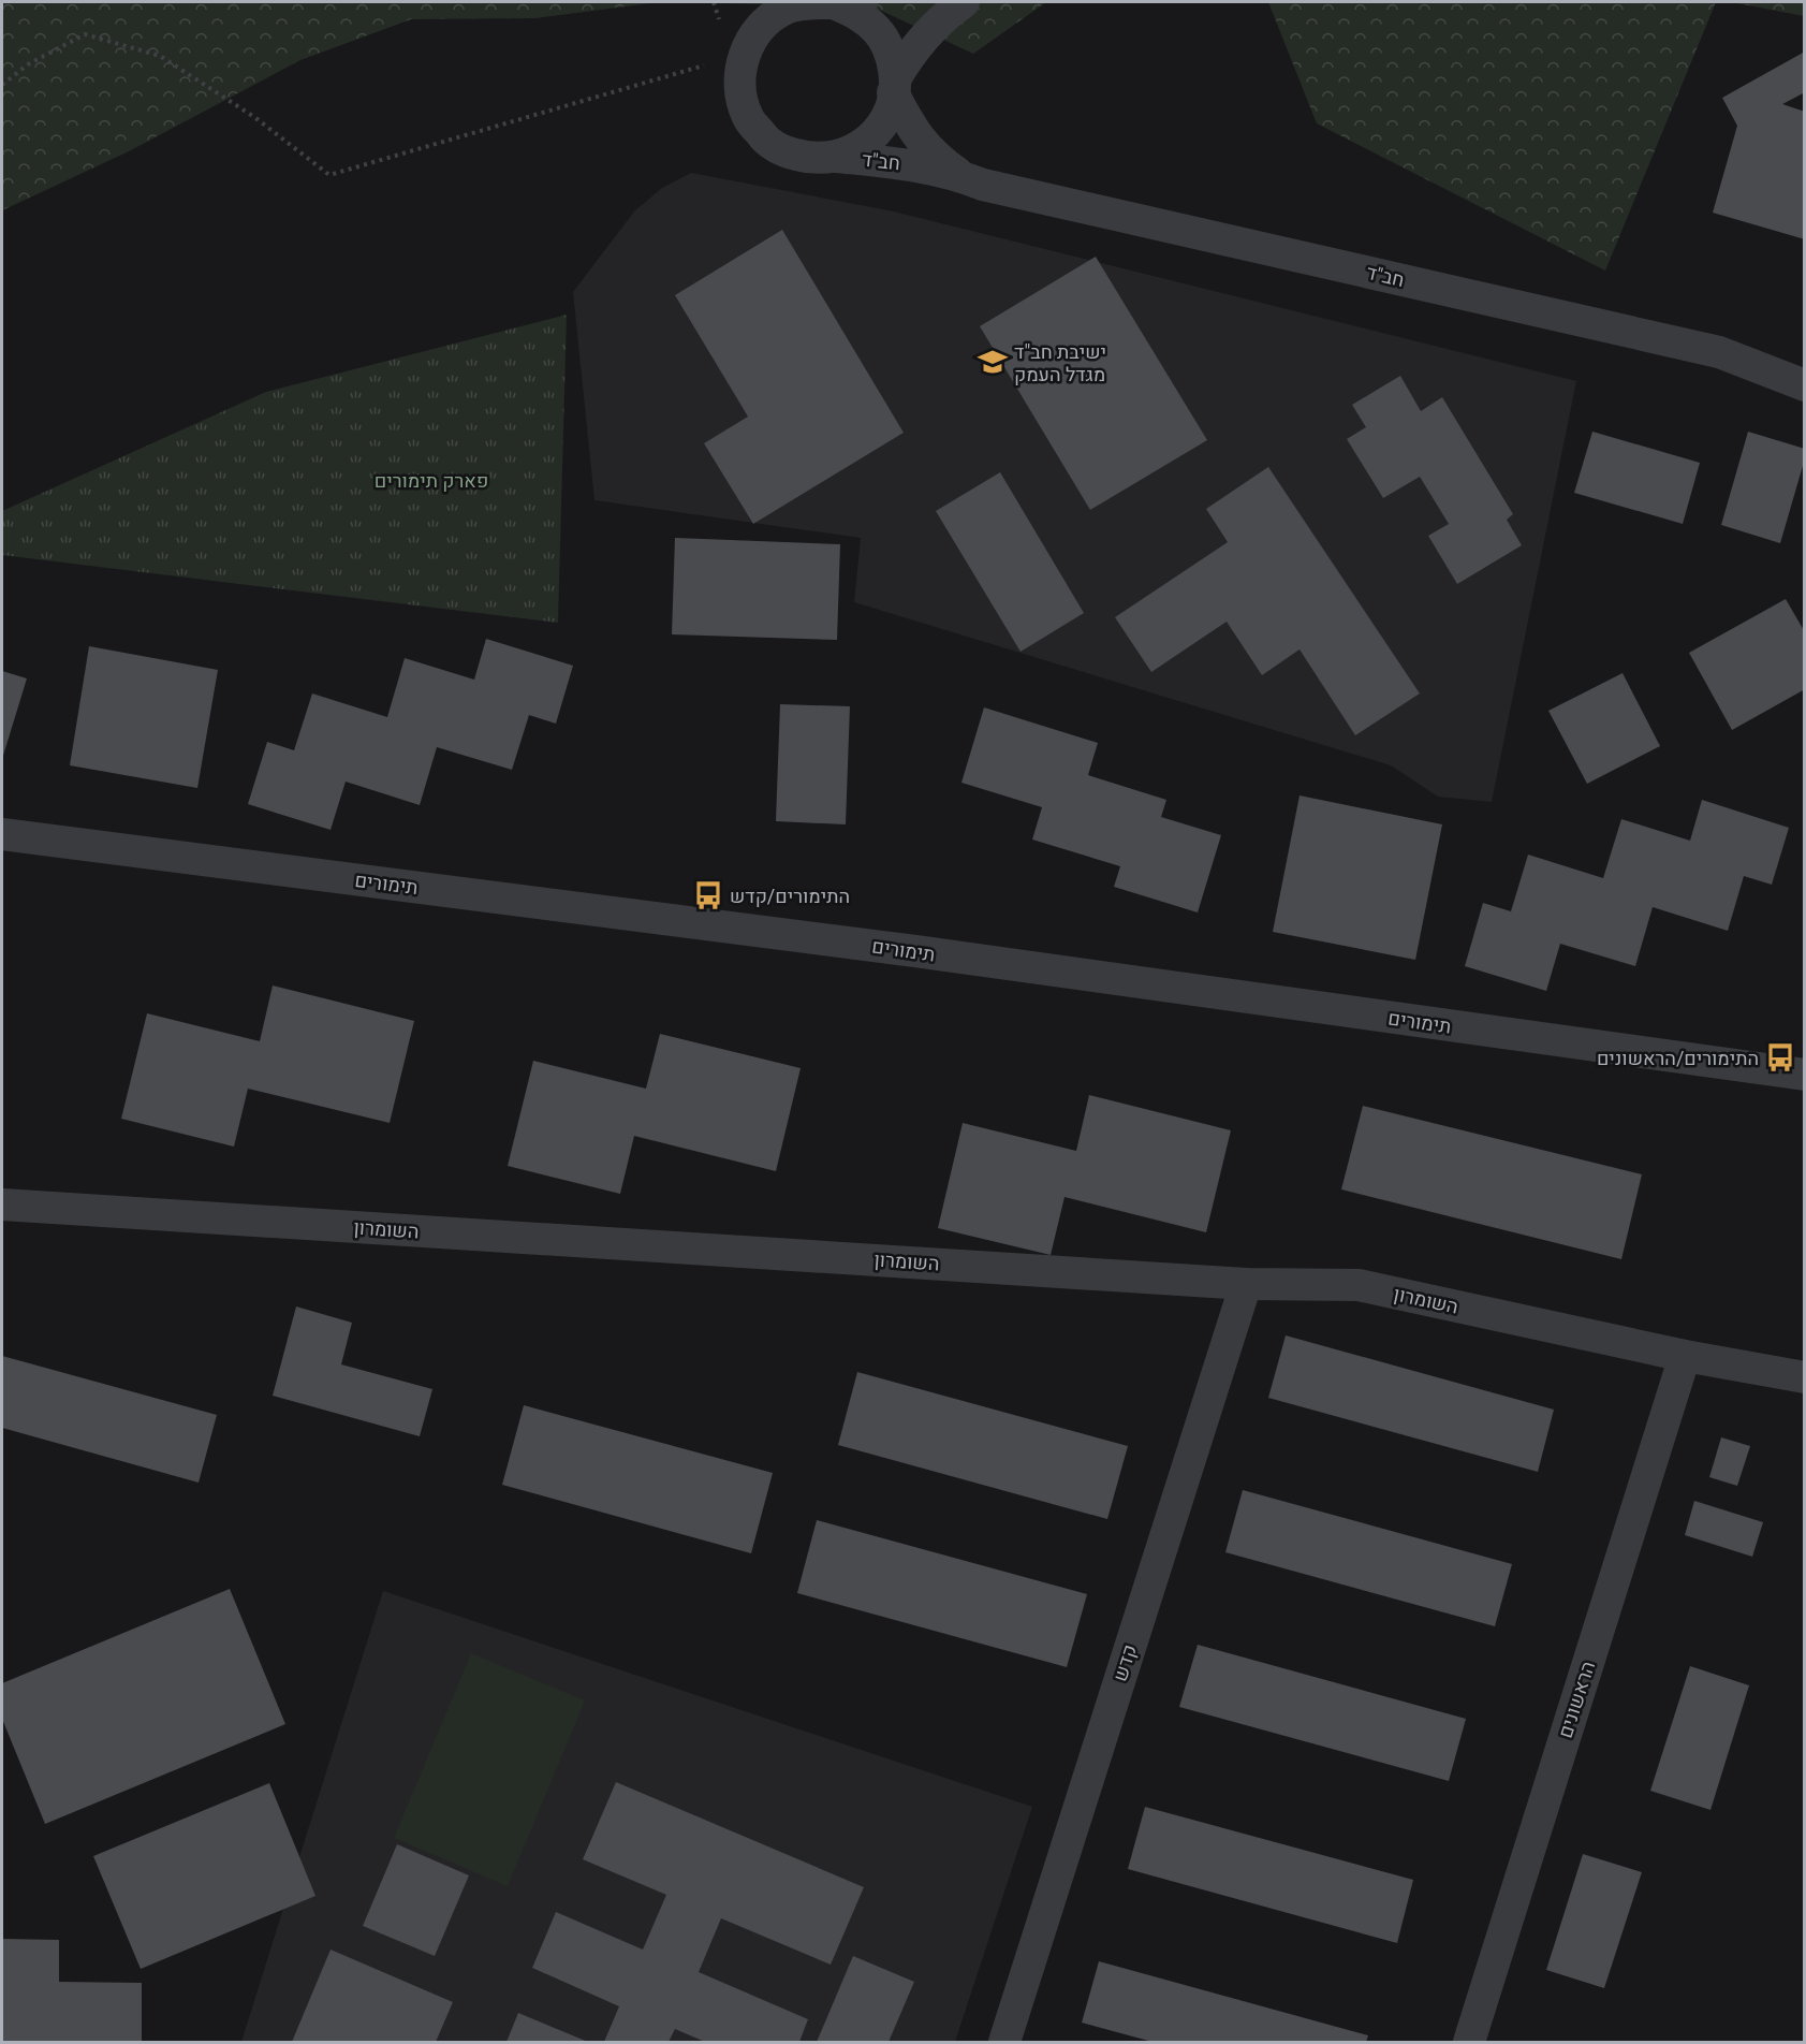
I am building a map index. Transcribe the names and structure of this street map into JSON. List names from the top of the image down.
{
  "streets": {
    "street": [
      "חב\"ד",
      "תימורים",
      "השומרון",
      "קדש",
      "הראשונים"
    ]
  },
  "crossings": [
    ["השומרון", "קדש"],
    ["השומרון", "הראשונים"]
  ],
  "parks": ["פארק תימורים"],
  "places": {
    "school or university": ["ישיבת חב\"ד מגדל העמק"],
    "bus stop": ["התימורים/קדש", "התימורים/הראשונים"]
  }
}
